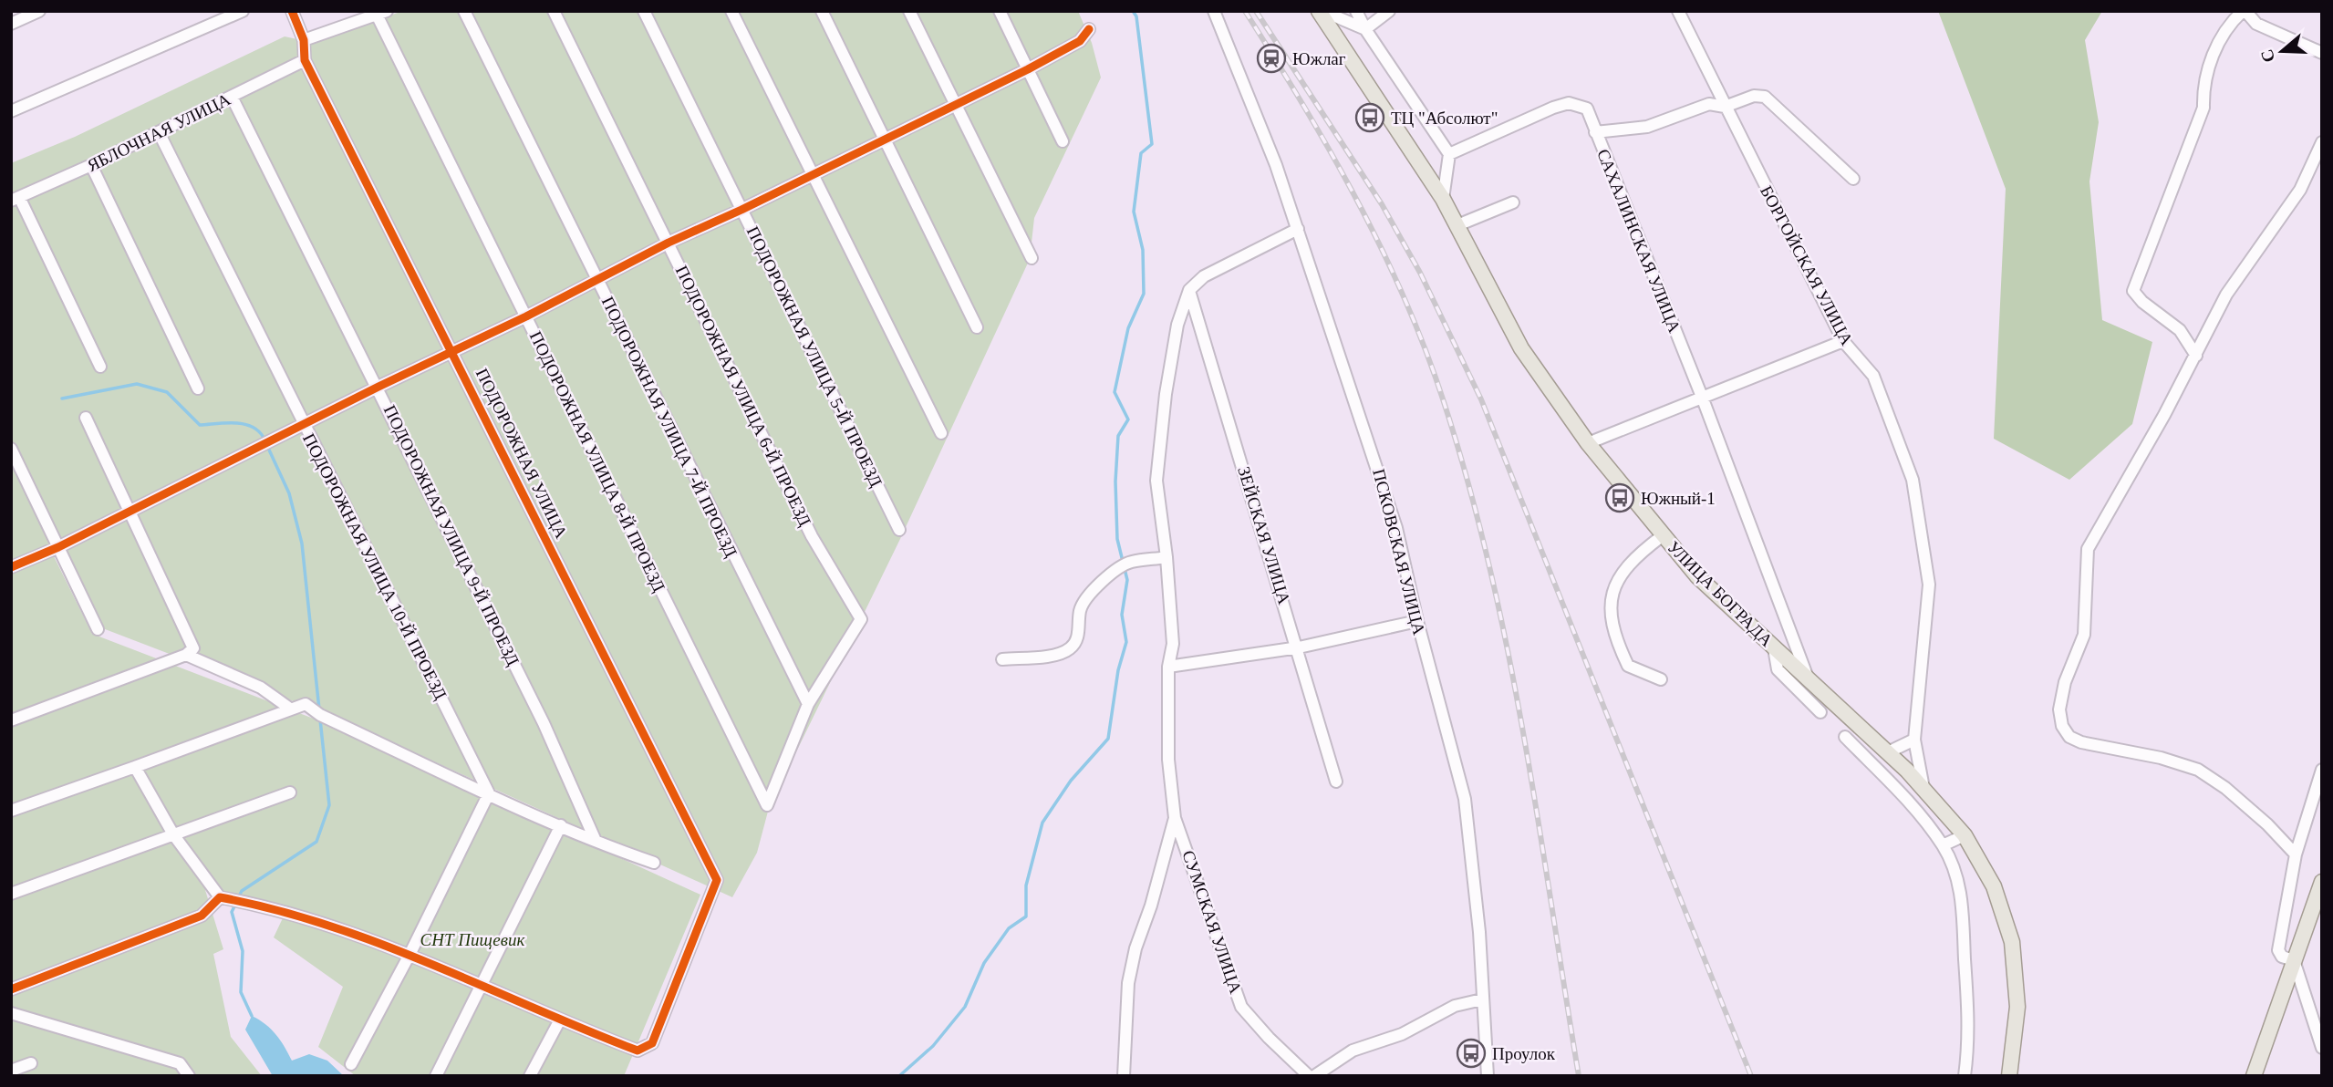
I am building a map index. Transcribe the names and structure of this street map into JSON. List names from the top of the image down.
{
  "streets": {
    "main road": ["УЛИЦА БОГРАДА"],
    "street": [
      "ЯБЛОЧНАЯ УЛИЦА",
      "САХАЛИНСКАЯ УЛИЦА",
      "БОРГОЙСКАЯ УЛИЦА",
      "ПОДОРОЖНАЯ УЛИЦА 5-Й ПРОЕЗД",
      "ПОДОРОЖНАЯ УЛИЦА 6-Й ПРОЕЗД",
      "ПОДОРОЖНАЯ УЛИЦА 7-Й ПРОЕЗД",
      "ПОДОРОЖНАЯ УЛИЦА",
      "ПОДОРОЖНАЯ УЛИЦА 8-Й ПРОЕЗД",
      "ПОДОРОЖНАЯ УЛИЦА 9-Й ПРОЕЗД",
      "ЗЕЙСКАЯ УЛИЦА",
      "ПСКОВСКАЯ УЛИЦА",
      "ПОДОРОЖНАЯ УЛИЦА 10-Й ПРОЕЗД",
      "СУМСКАЯ УЛИЦА"
    ]
  },
  "crossings": [
    ["ЯБЛОЧНАЯ УЛИЦА", "ПОДОРОЖНАЯ УЛИЦА"],
    ["ЯБЛОЧНАЯ УЛИЦА", "ПОДОРОЖНАЯ УЛИЦА 9-Й ПРОЕЗД"],
    ["ЯБЛОЧНАЯ УЛИЦА", "ПОДОРОЖНАЯ УЛИЦА 10-Й ПРОЕЗД"],
    ["САХАЛИНСКАЯ УЛИЦА", "УЛИЦА БОГРАДА"],
    ["БОРГОЙСКАЯ УЛИЦА", "УЛИЦА БОГРАДА"],
    ["ПОДОРОЖНАЯ УЛИЦА 6-Й ПРОЕЗД", "ПОДОРОЖНАЯ УЛИЦА 7-Й ПРОЕЗД"],
    ["ПОДОРОЖНАЯ УЛИЦА 6-Й ПРОЕЗД", "ПОДОРОЖНАЯ УЛИЦА 8-Й ПРОЕЗД"],
    ["ПОДОРОЖНАЯ УЛИЦА 7-Й ПРОЕЗД", "ПОДОРОЖНАЯ УЛИЦА 8-Й ПРОЕЗД"]
  ],
  "parks": ["СНТ Пищевик"],
  "places": {
    "station": ["Южлаг"],
    "bus stop": ["ТЦ \"Абсолют\"", "Южный-1", "Проулок"]
  },
  "north": "left"
}
